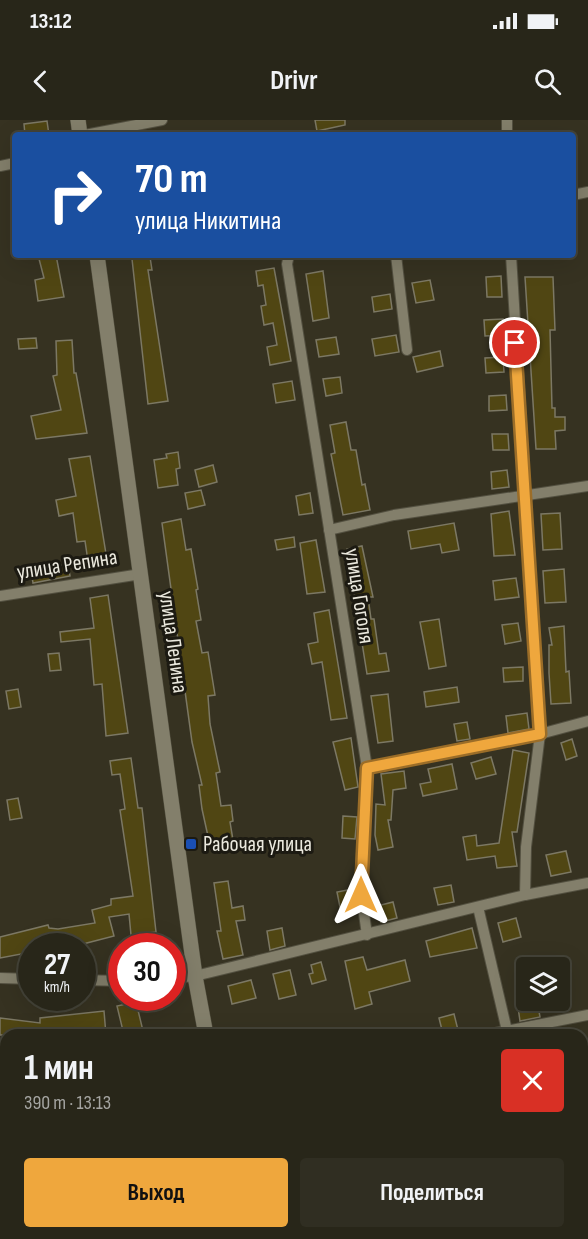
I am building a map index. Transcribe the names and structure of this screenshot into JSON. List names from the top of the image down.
{
  "streets": {
    "street": ["улица Репина", "улица Гоголя", "улица Ленина"]
  },
  "crossings": [
    ["улица Репина", "улица Ленина"]
  ],
  "places": {
    "transit": ["Рабочая улица"]
  },
  "page": {
    "status": "13:12",
    "header": "Drivr",
    "turn": ["70 m", "улица Никитина"],
    "speed": "27 km/h",
    "limit": "30",
    "heading": ["1 мин", "390 m · 13:13"],
    "buttons": ["Выход", "Поделиться"]
  }
}
